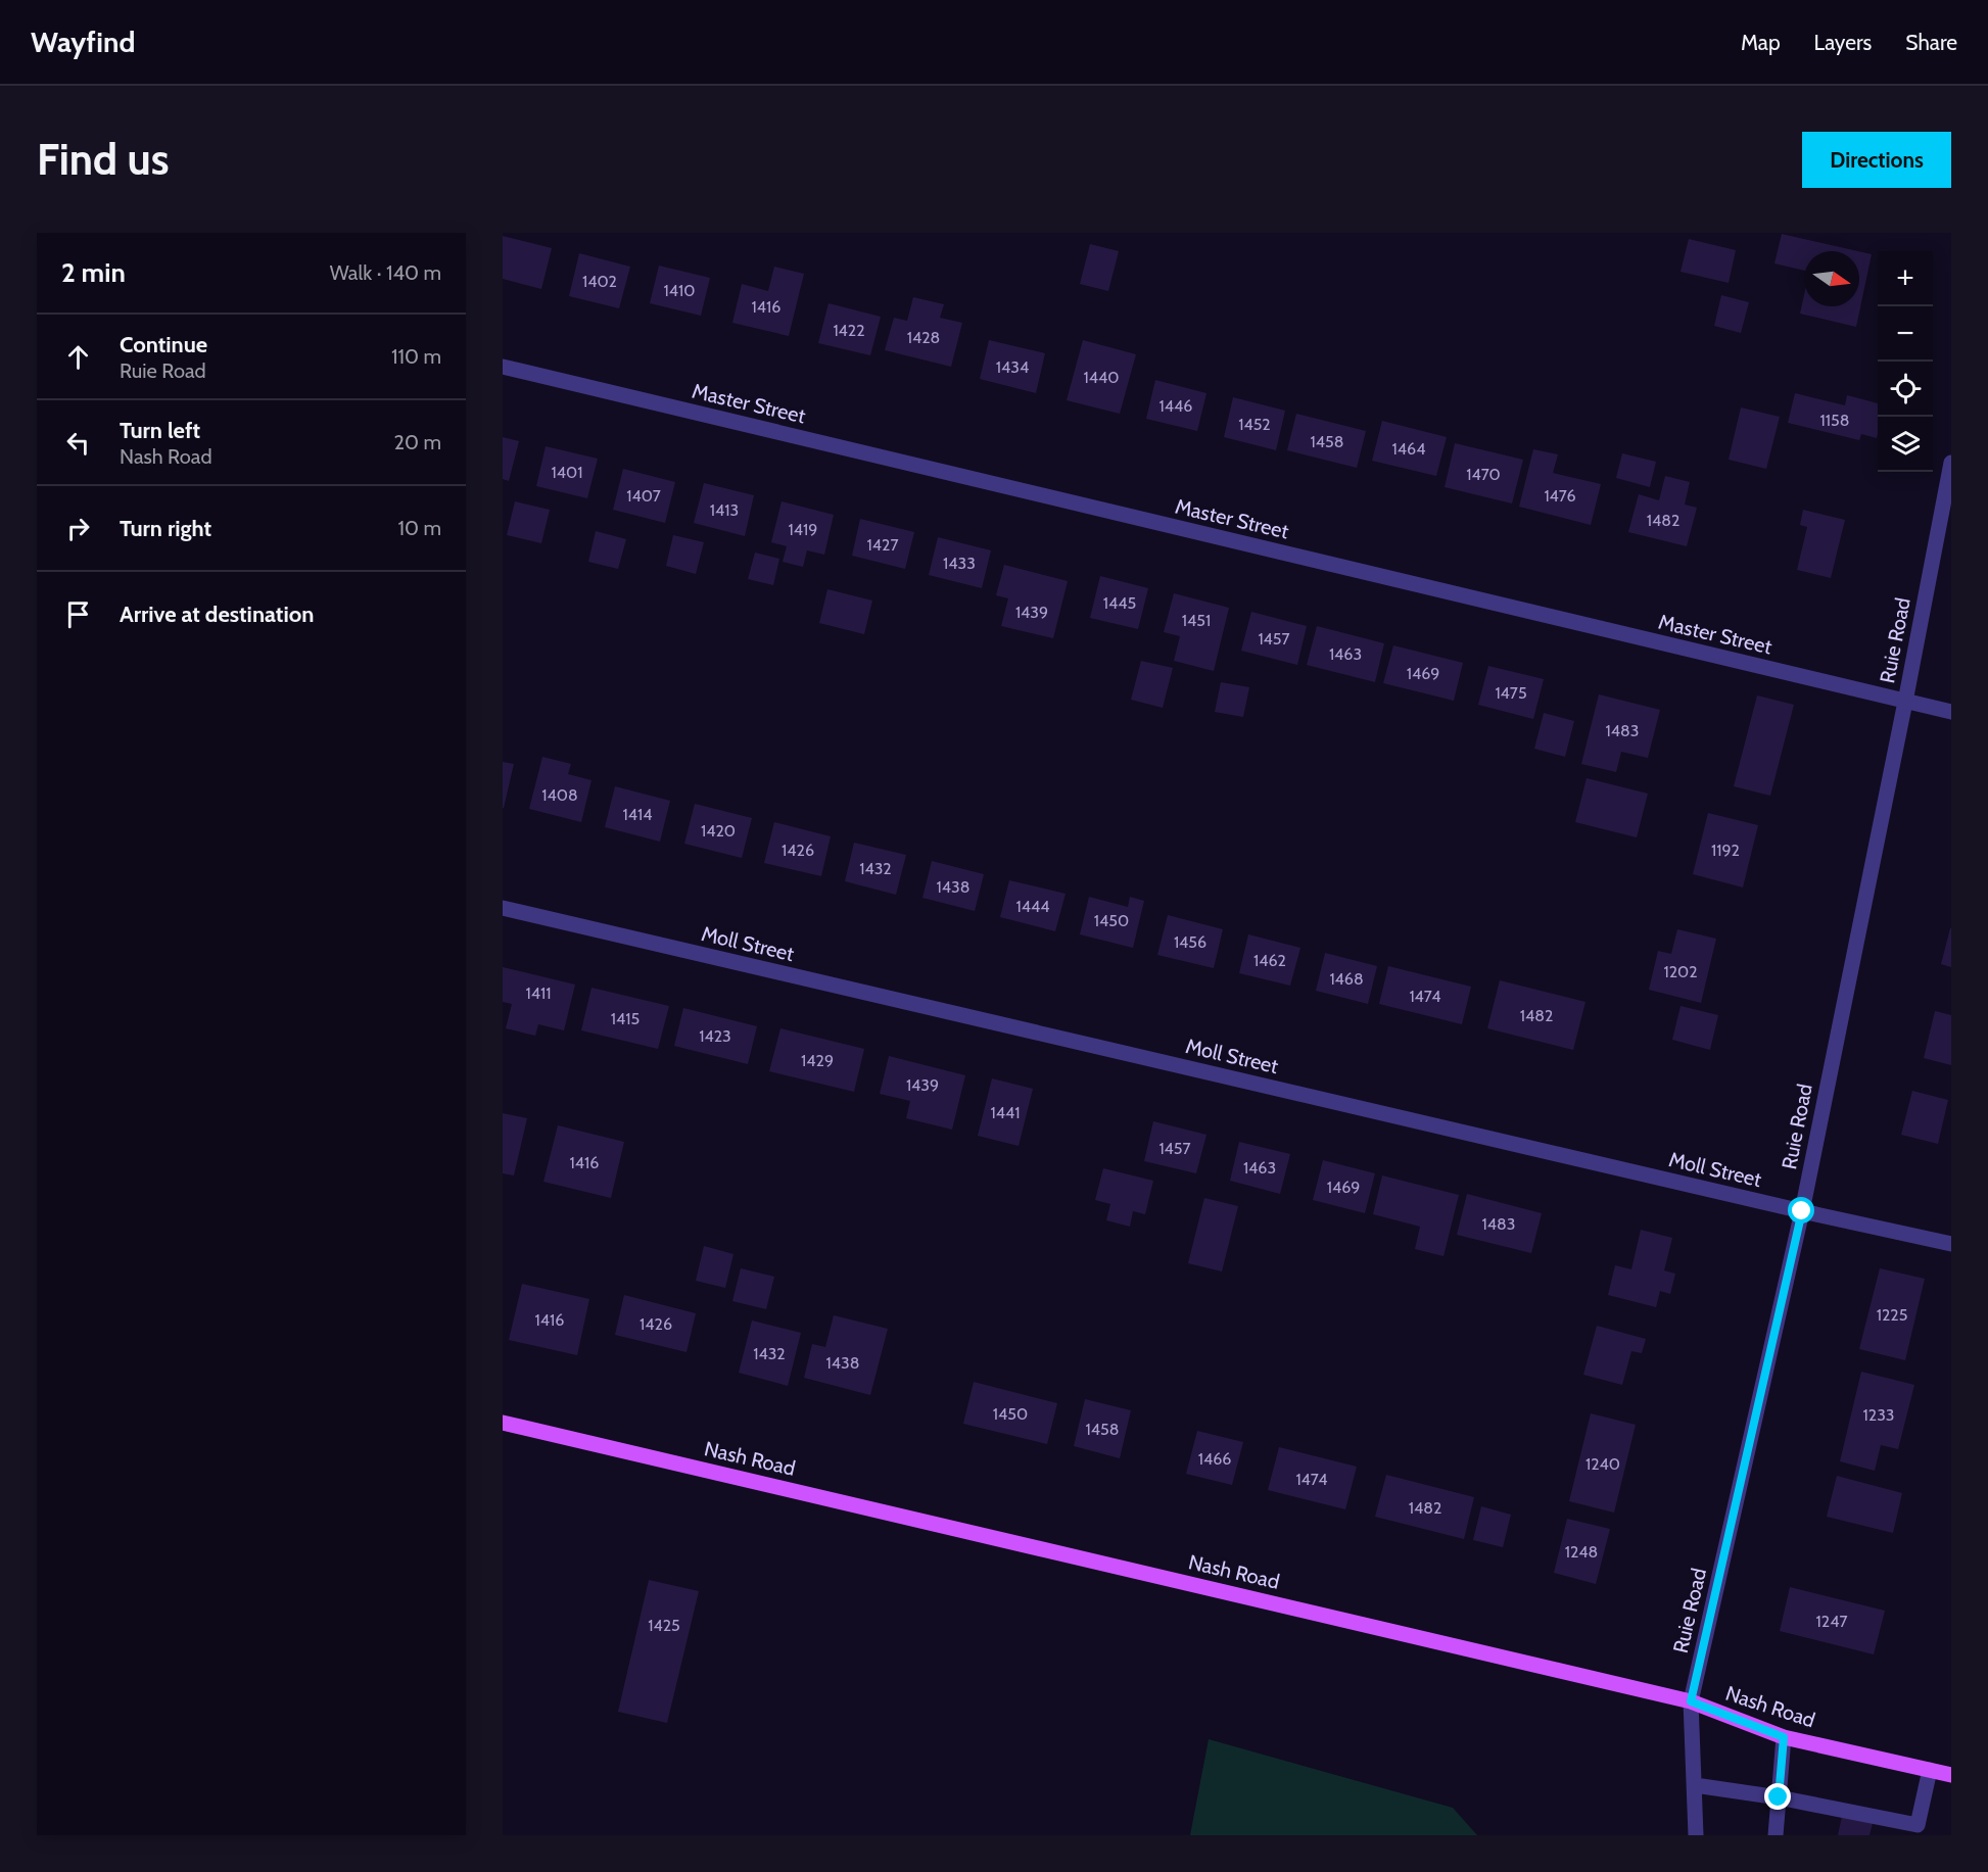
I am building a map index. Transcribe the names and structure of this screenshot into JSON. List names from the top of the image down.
{
  "streets": {
    "main road": ["Nash Road"],
    "street": ["Master Street", "Ruie Road", "Moll Street"]
  },
  "crossings": [
    ["Master Street", "Ruie Road"],
    ["Ruie Road", "Moll Street"],
    ["Ruie Road", "Nash Road"]
  ],
  "house_numbers": [
    "1402",
    "1410",
    "1416",
    "1422",
    "1428",
    "1434",
    "1440",
    "1446",
    "1158",
    "1452",
    "1458",
    "1464",
    "1401",
    "1470",
    "1407",
    "1476",
    "1413",
    "1482",
    "1419",
    "1427",
    "1433",
    "1445",
    "1439",
    "1451",
    "1457",
    "1463",
    "1469",
    "1475",
    "1483",
    "1408",
    "1414",
    "1420",
    "1426",
    "1192",
    "1432",
    "1438",
    "1444",
    "1450",
    "1456",
    "1462",
    "1202",
    "1468",
    "1411",
    "1474",
    "1482",
    "1415",
    "1423",
    "1429",
    "1439",
    "1441",
    "1457",
    "1416",
    "1463",
    "1469",
    "1483",
    "1225",
    "1416",
    "1426",
    "1432",
    "1438",
    "1450",
    "1233",
    "1458",
    "1466",
    "1240",
    "1474",
    "1482",
    "1248",
    "1247",
    "1425"
  ],
  "north": "right",
  "page": {
    "header": "Wayfind",
    "nav": ["Map", "Layers", "Share"],
    "buttons": "Directions",
    "title": "Find us",
    "heading": ["2 min", "Walk · 140 m"],
    "map_buttons": ["+", "−"],
    "list": [
      ["Continue", "Ruie Road", "110 m"],
      ["Turn left", "Nash Road", "20 m"],
      ["Turn right", "10 m"],
      "Arrive at destination"
    ]
  }
}
